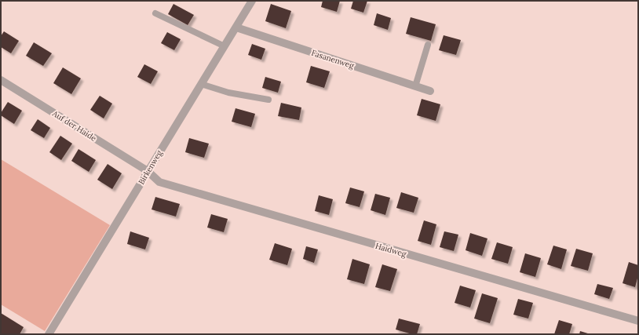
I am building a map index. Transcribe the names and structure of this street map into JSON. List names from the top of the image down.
{
  "streets": {
    "street": [
      "Fasanenweg",
      "Auf der Haide",
      "Birkenweg",
      "Haidweg"
    ]
  },
  "crossings": [
    ["Fasanenweg", "Birkenweg"],
    ["Auf der Haide", "Birkenweg"],
    ["Auf der Haide", "Haidweg"],
    ["Birkenweg", "Haidweg"]
  ]
}
